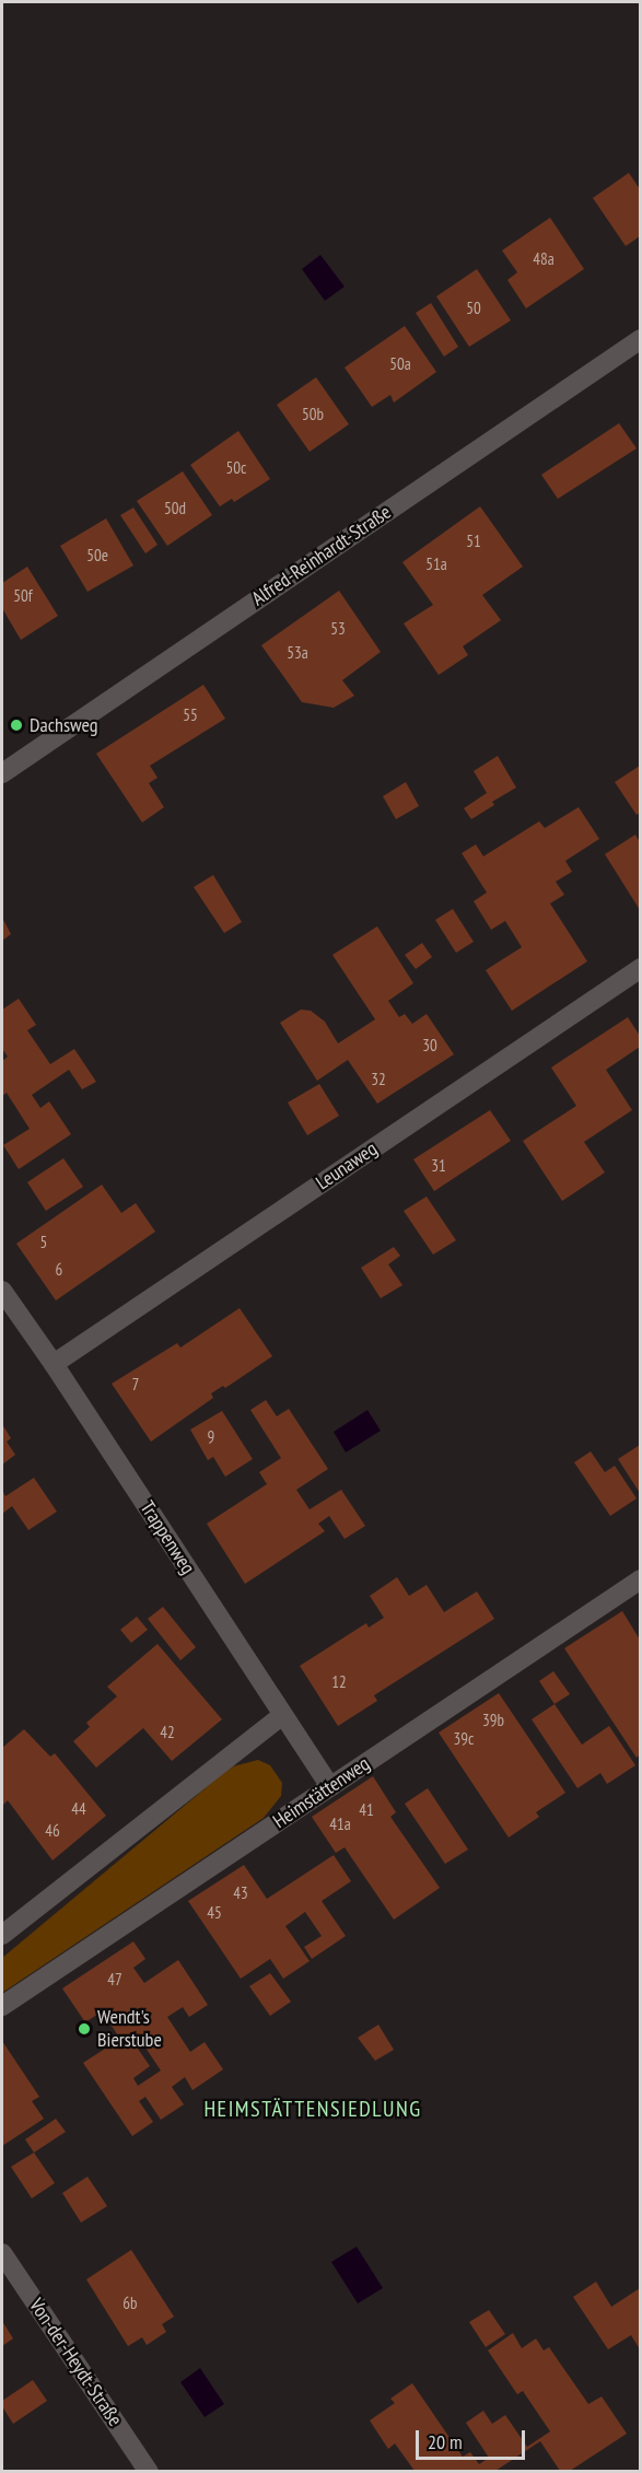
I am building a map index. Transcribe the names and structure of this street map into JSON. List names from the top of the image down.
{
  "streets": {
    "street": [
      "Alfred-Reinhardt-Straße",
      "Leunaweg",
      "Trappenweg",
      "Heimstättenweg",
      "Von-der-Heydt-Straße"
    ]
  },
  "crossings": [
    ["Leunaweg", "Trappenweg"],
    ["Trappenweg", "Heimstättenweg"]
  ],
  "districts": ["HEIMSTÄTTENSIEDLUNG"],
  "places": ["Dachsweg", "Wendt's Bierstube"],
  "house_numbers": [
    "48a",
    "50",
    "50a",
    "50b",
    "50c",
    "50d",
    "51",
    "50e",
    "51a",
    "50f",
    "53",
    "53a",
    "55",
    "30",
    "32",
    "31",
    "5",
    "6",
    "7",
    "9",
    "12",
    "39b",
    "42",
    "39c",
    "44",
    "41",
    "41a",
    "46",
    "43",
    "45",
    "47",
    "6b"
  ],
  "scale_bar": "20 m"
}
